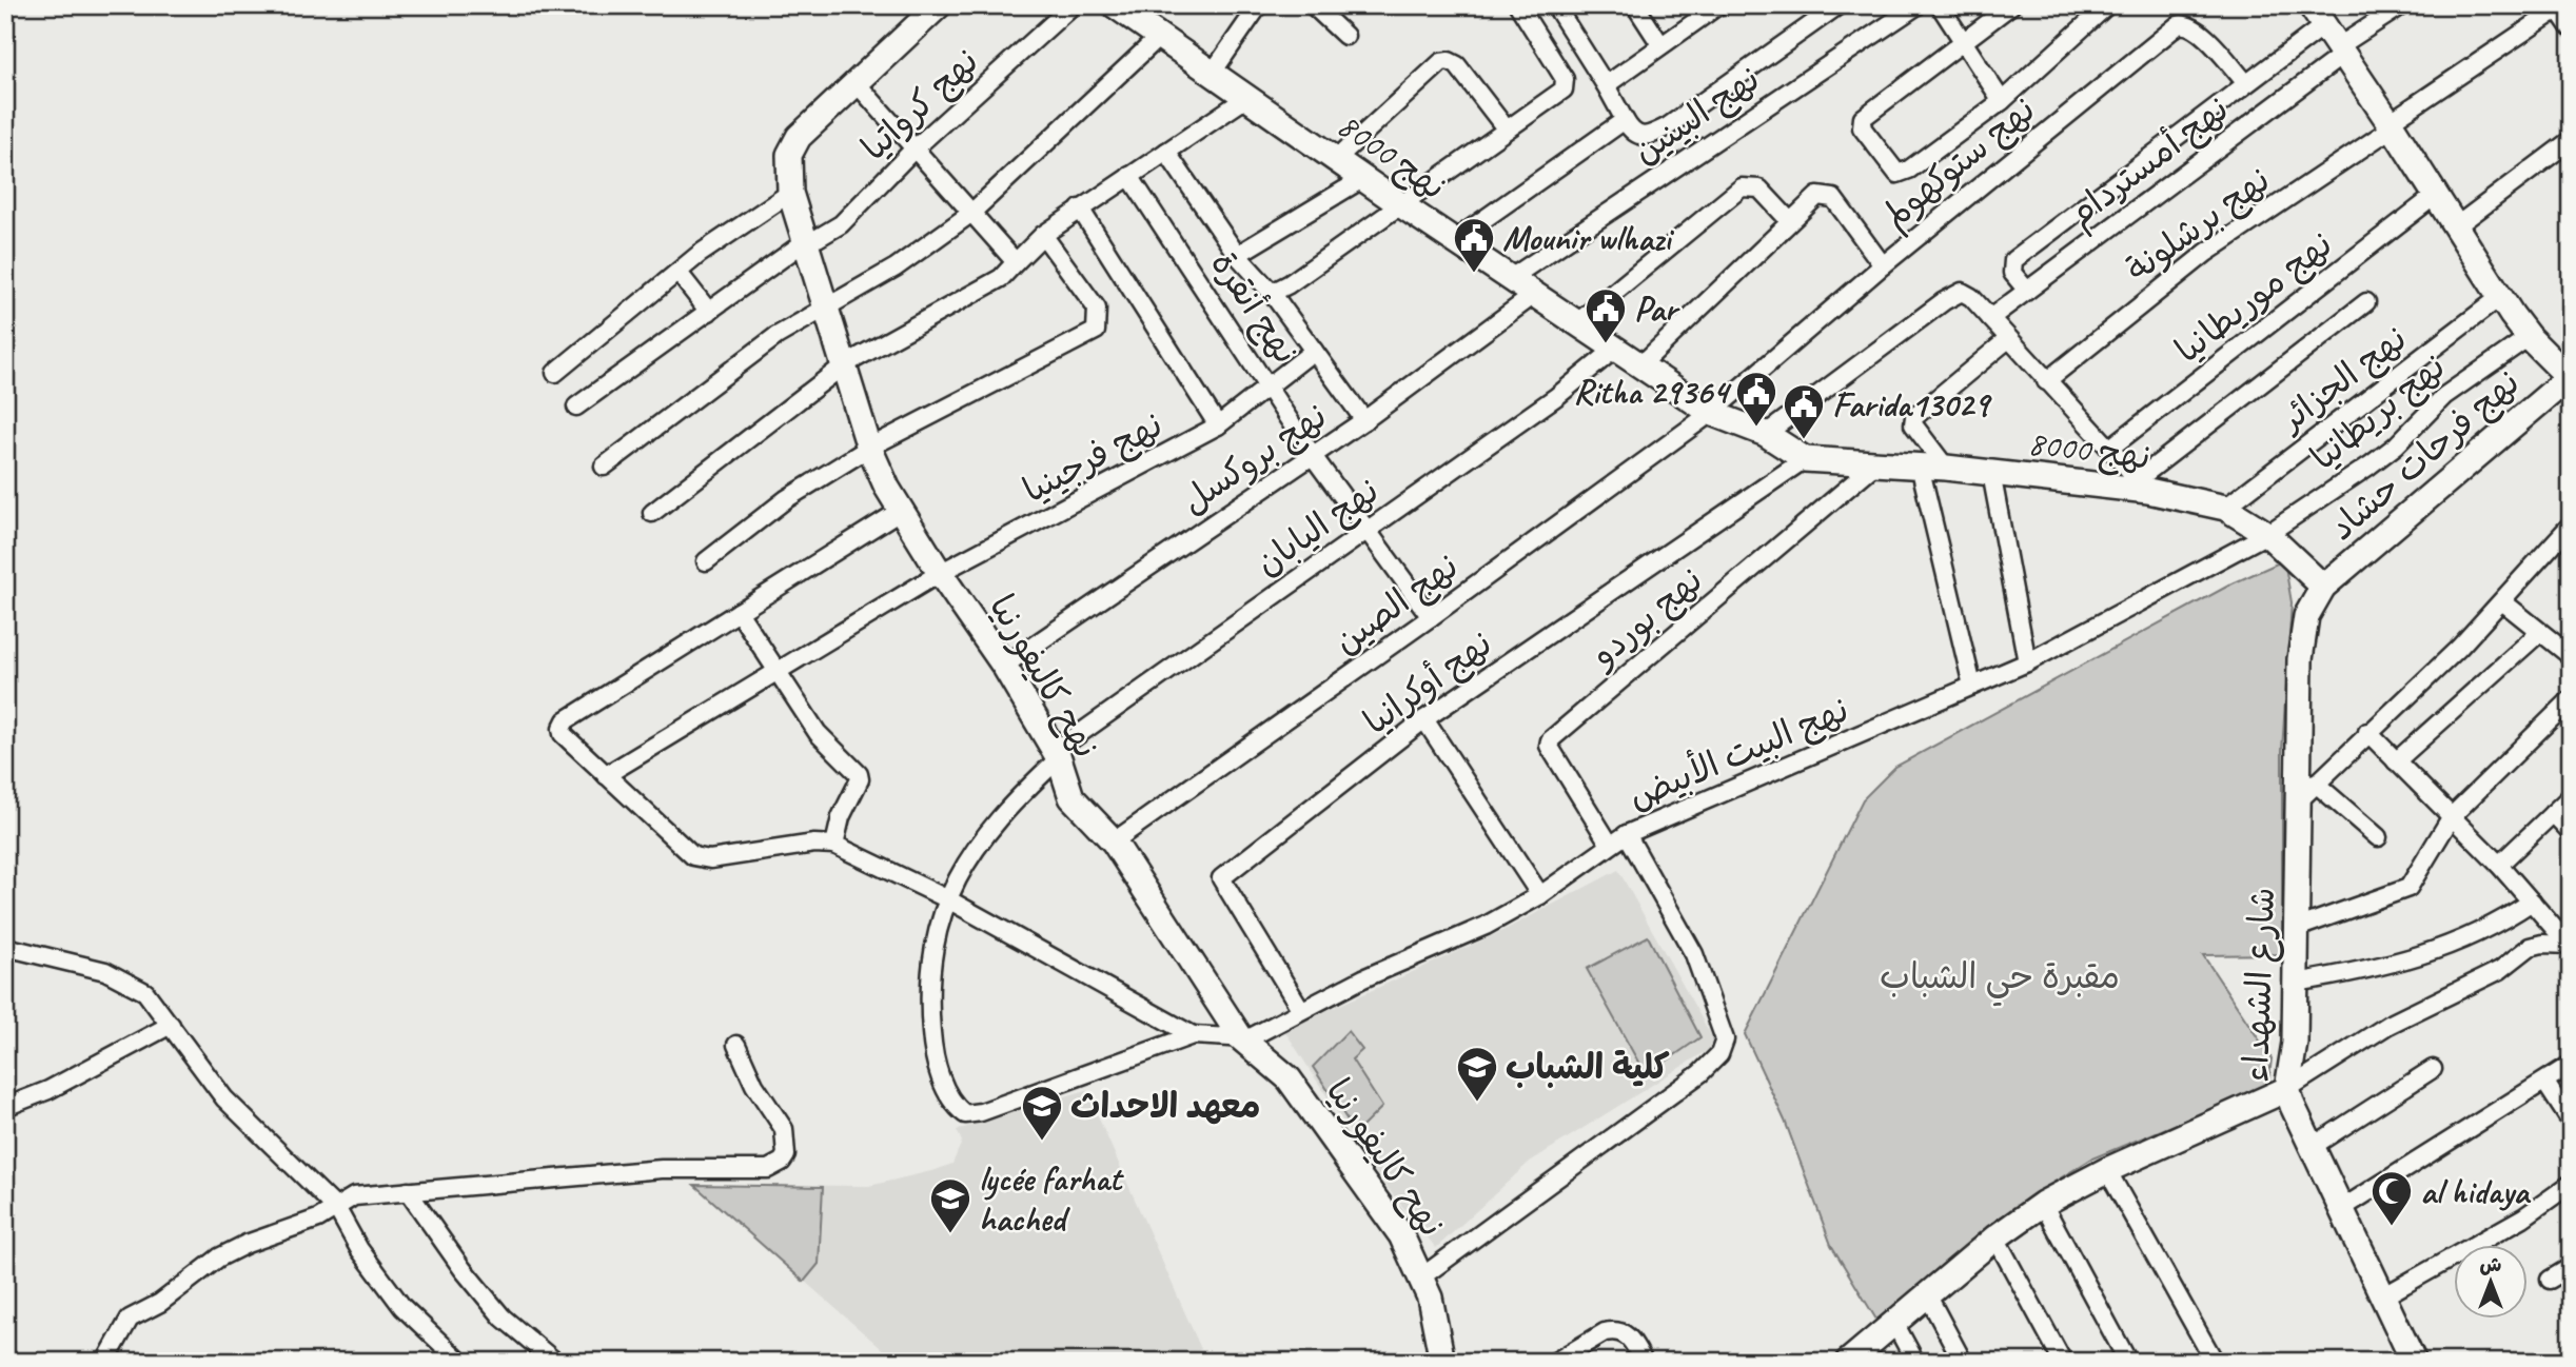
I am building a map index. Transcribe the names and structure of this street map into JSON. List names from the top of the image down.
{
  "streets": {
    "street": [
      "نهج كرواتيا",
      "نهج البينين",
      "نهج 8000",
      "نهج أمستردام",
      "نهج ستوكهولم",
      "نهج برشلونة",
      "نهج موريطانيا",
      "نهج أنقرة",
      "نهج الجزائر",
      "نهج بريطانيا",
      "نهج فرحات حشاد",
      "نهج فرجينيا",
      "نهج بروكسل",
      "نهج اليابان",
      "نهج الصين",
      "نهج بوردو",
      "نهح كاليفورنيا",
      "نهج أوكرانيا",
      "نهج البيت الأبيض",
      "شارع الشهداء"
    ]
  },
  "crossings": [
    ["نهج كرواتيا", "نهح كاليفورنيا"],
    ["نهج البينين", "نهج 8000"],
    ["نهج 8000", "نهج ستوكهولم"],
    ["نهج 8000", "نهج الجزائر"],
    ["نهج 8000", "نهج بريطانيا"],
    ["نهج 8000", "نهج فرحات حشاد"],
    ["نهج 8000", "نهج بروكسل"],
    ["نهج 8000", "نهج اليابان"],
    ["نهج 8000", "نهج الصين"],
    ["نهج 8000", "نهج بوردو"],
    ["نهج 8000", "نهج أوكرانيا"],
    ["نهج 8000", "نهج البيت الأبيض"],
    ["نهج 8000", "شارع الشهداء"],
    ["نهج ستوكهولم", "نهج الصين"],
    ["نهج أنقرة", "نهج فرجينيا"],
    ["نهج أنقرة", "نهج بروكسل"],
    ["نهج أنقرة", "نهج اليابان"],
    ["نهج أنقرة", "نهج الصين"],
    ["نهج بريطانيا", "نهج البيت الأبيض"],
    ["نهج فرحات حشاد", "شارع الشهداء"],
    ["نهج فرجينيا", "نهح كاليفورنيا"],
    ["نهج بروكسل", "نهح كاليفورنيا"],
    ["نهج اليابان", "نهح كاليفورنيا"],
    ["نهج الصين", "نهح كاليفورنيا"],
    ["نهج بوردو", "نهج البيت الأبيض"],
    ["نهح كاليفورنيا", "نهج البيت الأبيض"],
    ["نهج أوكرانيا", "نهج البيت الأبيض"]
  ],
  "parks": ["مقبرة حي الشباب"],
  "places": {
    "public building": [
      "Mounir wlhazi",
      "Par",
      "Ritha 29364",
      "Farida13029"
    ],
    "school or university": ["كلية الشباب", "معهد الاحداث", "lycée farhat hached"],
    "mosque": ["al hidaya"]
  },
  "north": "top"
}
